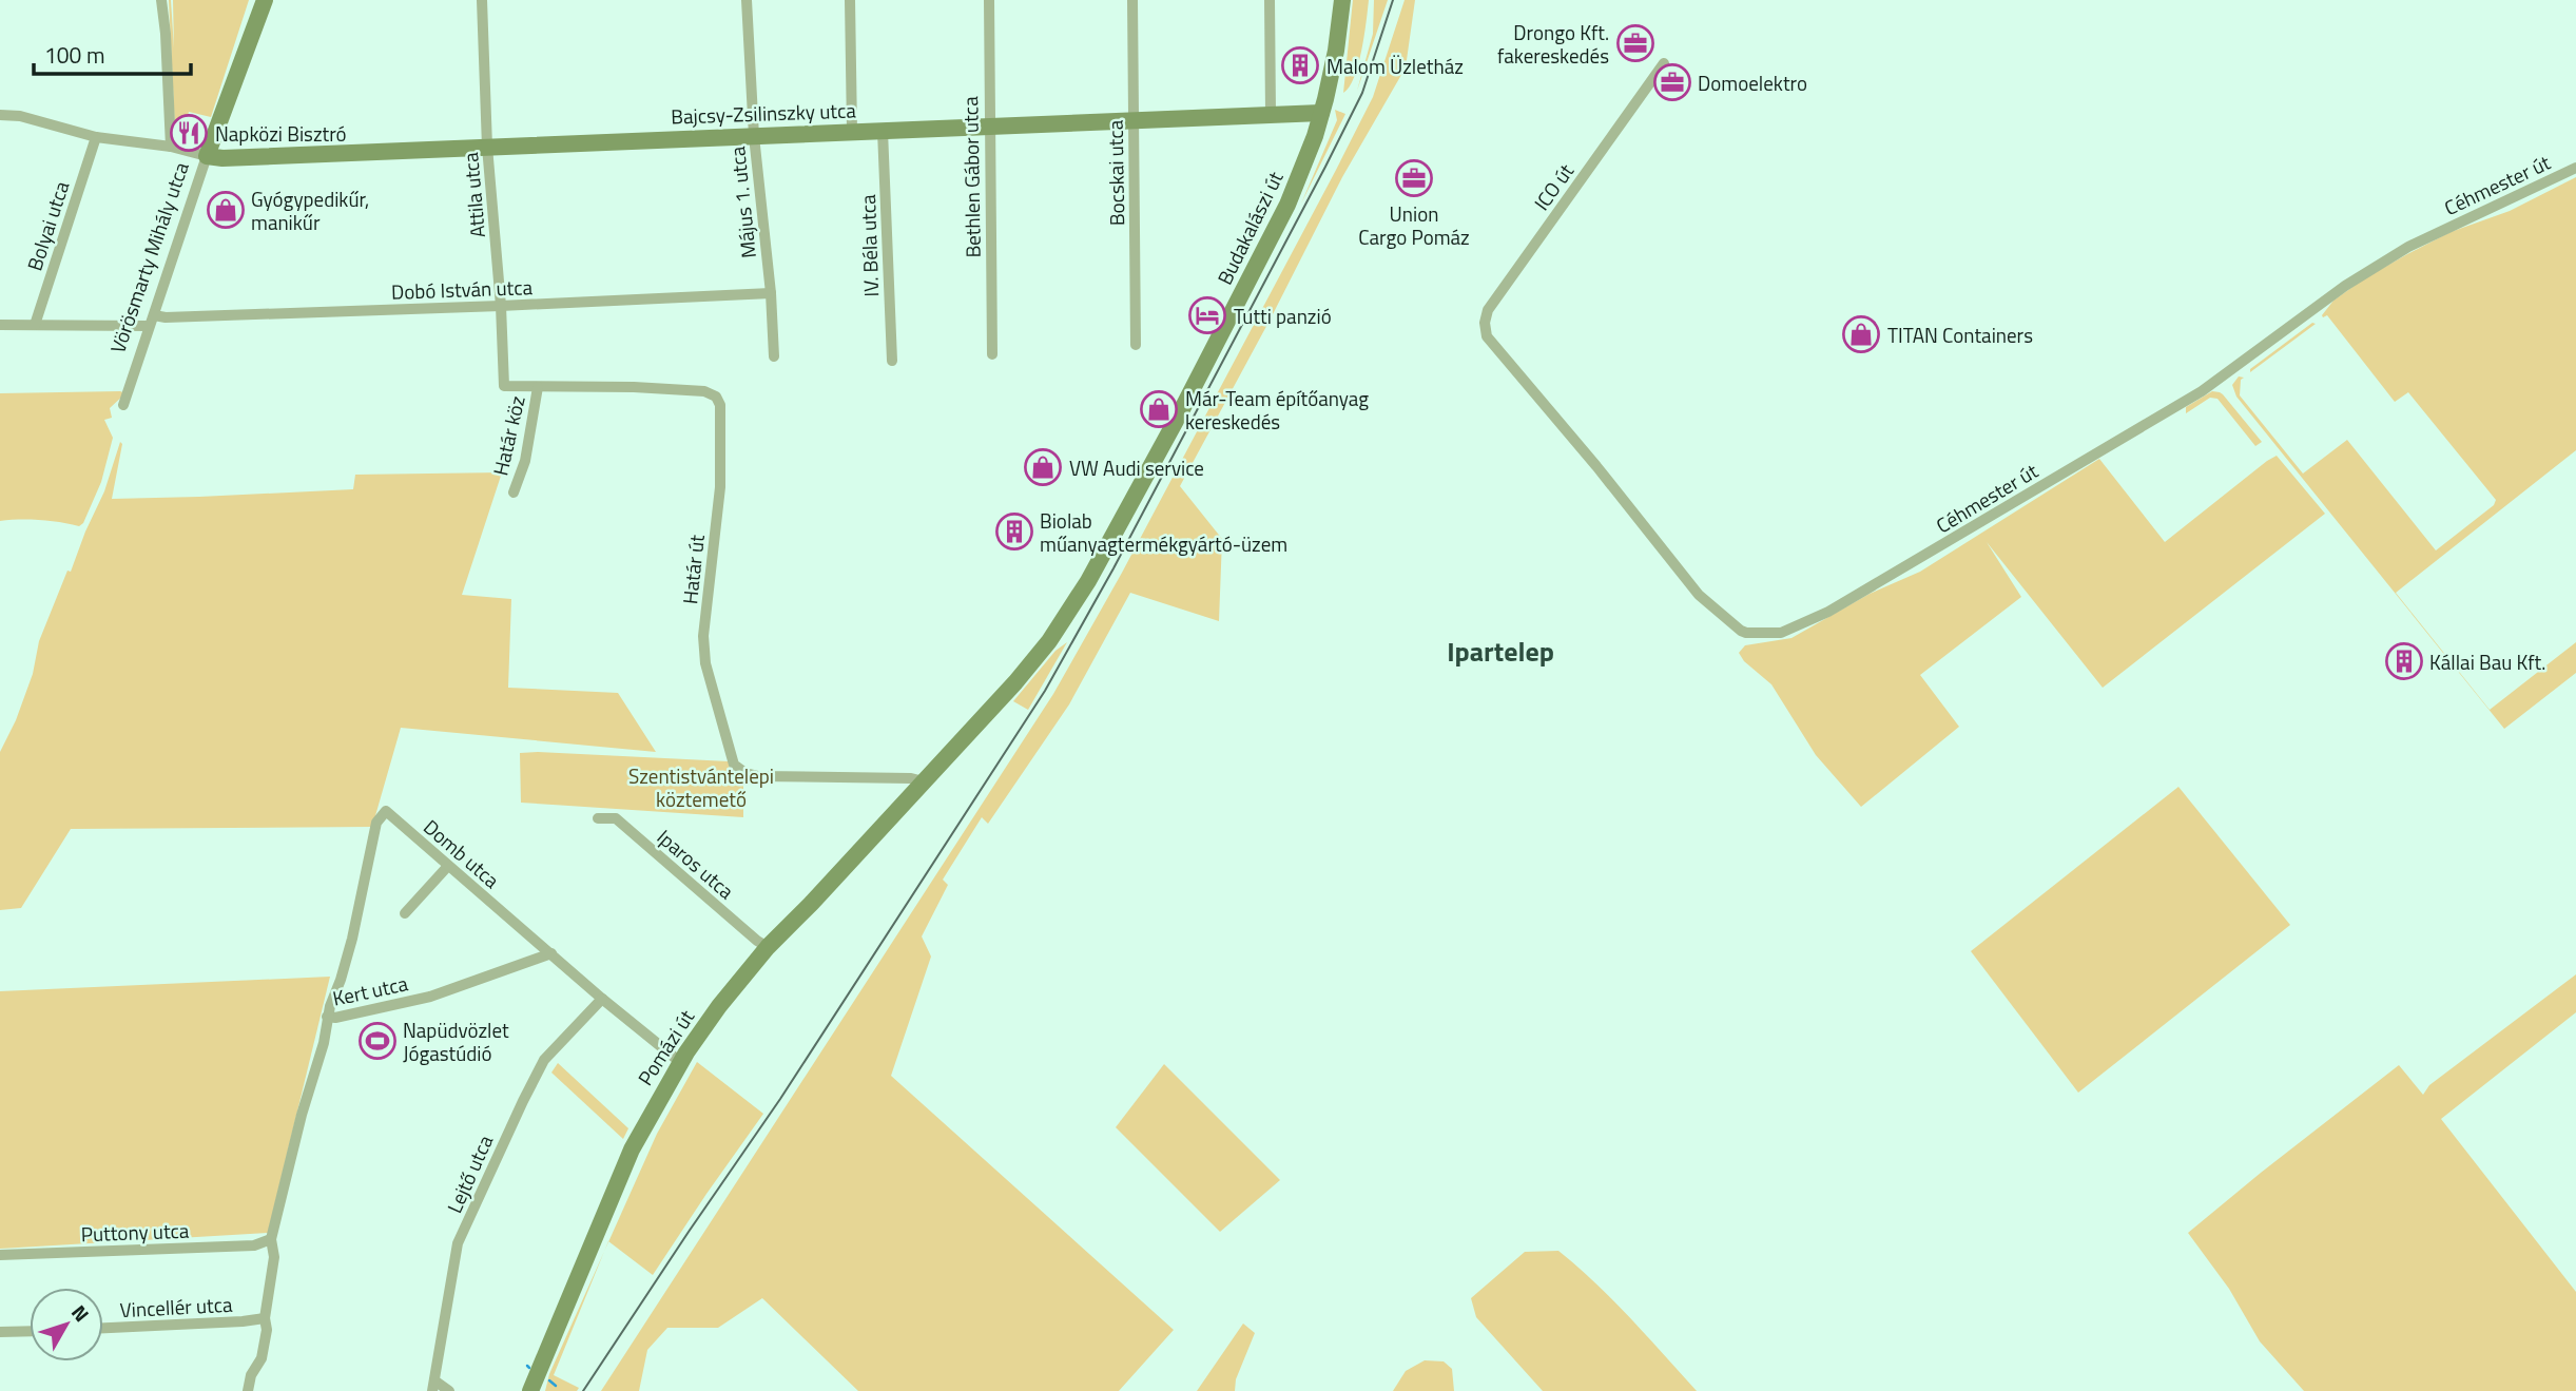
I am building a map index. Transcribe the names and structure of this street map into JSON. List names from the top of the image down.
{
  "streets": {
    "main road": [
      "Bajcsy-Zsilinszky utca",
      "Budakalászi út",
      "Vörösmarty Mihály utca",
      "Pomázi út"
    ],
    "street": [
      "Bocskai utca",
      "Bethlen Gábor utca",
      "Céhmester út",
      "ICO út",
      "Attila utca",
      "Május 1. utca",
      "Bolyai utca",
      "IV. Béla utca",
      "Dobó István utca",
      "Határ köz",
      "Határ út",
      "Domb utca",
      "Iparos utca",
      "Kert utca",
      "Lejtő utca",
      "Puttony utca",
      "Vincellér utca"
    ]
  },
  "crossings": [
    ["Bajcsy-Zsilinszky utca", "Bocskai utca"],
    ["Bajcsy-Zsilinszky utca", "Bethlen Gábor utca"],
    ["Bajcsy-Zsilinszky utca", "Attila utca"],
    ["Bajcsy-Zsilinszky utca", "Május 1. utca"],
    ["Bajcsy-Zsilinszky utca", "Budakalászi út"],
    ["Bajcsy-Zsilinszky utca", "IV. Béla utca"],
    ["Bajcsy-Zsilinszky utca", "Vörösmarty Mihály utca"],
    ["Céhmester út", "ICO út"],
    ["Attila utca", "Dobó István utca"],
    ["Attila utca", "Határ út"],
    ["Május 1. utca", "Dobó István utca"],
    ["Bolyai utca", "Dobó István utca"],
    ["Budakalászi út", "Határ út"],
    ["Budakalászi út", "Pomázi út"],
    ["Vörösmarty Mihály utca", "Dobó István utca"],
    ["Határ köz", "Határ út"],
    ["Határ út", "Pomázi út"],
    ["Domb utca", "Kert utca"],
    ["Domb utca", "Pomázi út"],
    ["Domb utca", "Lejtő utca"],
    ["Iparos utca", "Pomázi út"],
    ["Kert utca", "Puttony utca"],
    ["Kert utca", "Vincellér utca"]
  ],
  "districts": ["Ipartelep"],
  "parks": ["Szentistvántelepi köztemető"],
  "places": {
    "office": ["Drongo Kft. fakereskedés", "Domoelektro", "Union Cargo Pomáz"],
    "building": ["Malom Üzletház", "Biolab műanyagtermékgyártó-üzem", "Kállai Bau Kft."],
    "restaurant": ["Napközi Bisztró"],
    "shop": [
      "Gyógypedikűr, manikűr",
      "TITAN Containers",
      "Már-Team építőanyag kereskedés",
      "VW Audi service"
    ],
    "hotel": ["Tutti panzió"],
    "sports": ["Napüdvözlet Jógastúdió"]
  },
  "scale_bar": "100 m",
  "north": "top right"
}
